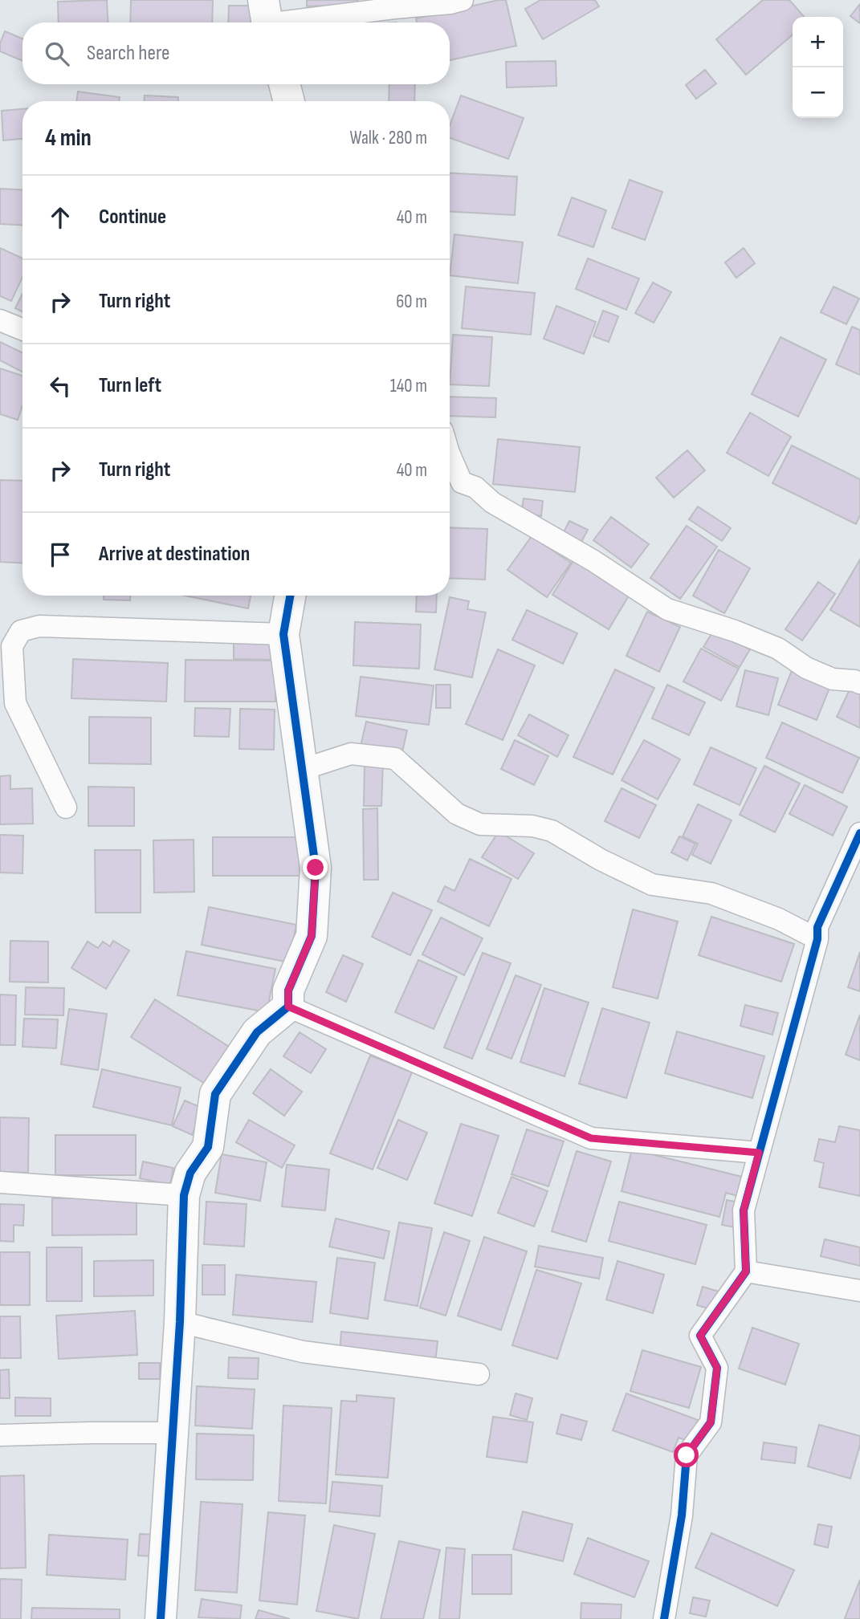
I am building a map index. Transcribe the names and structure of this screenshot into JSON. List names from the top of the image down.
{
  "page": {
    "map_buttons": ["+", "−"],
    "search": "Search here",
    "heading": ["4 min", "Walk · 280 m"],
    "list": [
      ["Continue", "40 m"],
      ["Turn right", "60 m"],
      ["Turn left", "140 m"],
      ["Turn right", "40 m"],
      "Arrive at destination"
    ]
  }
}
